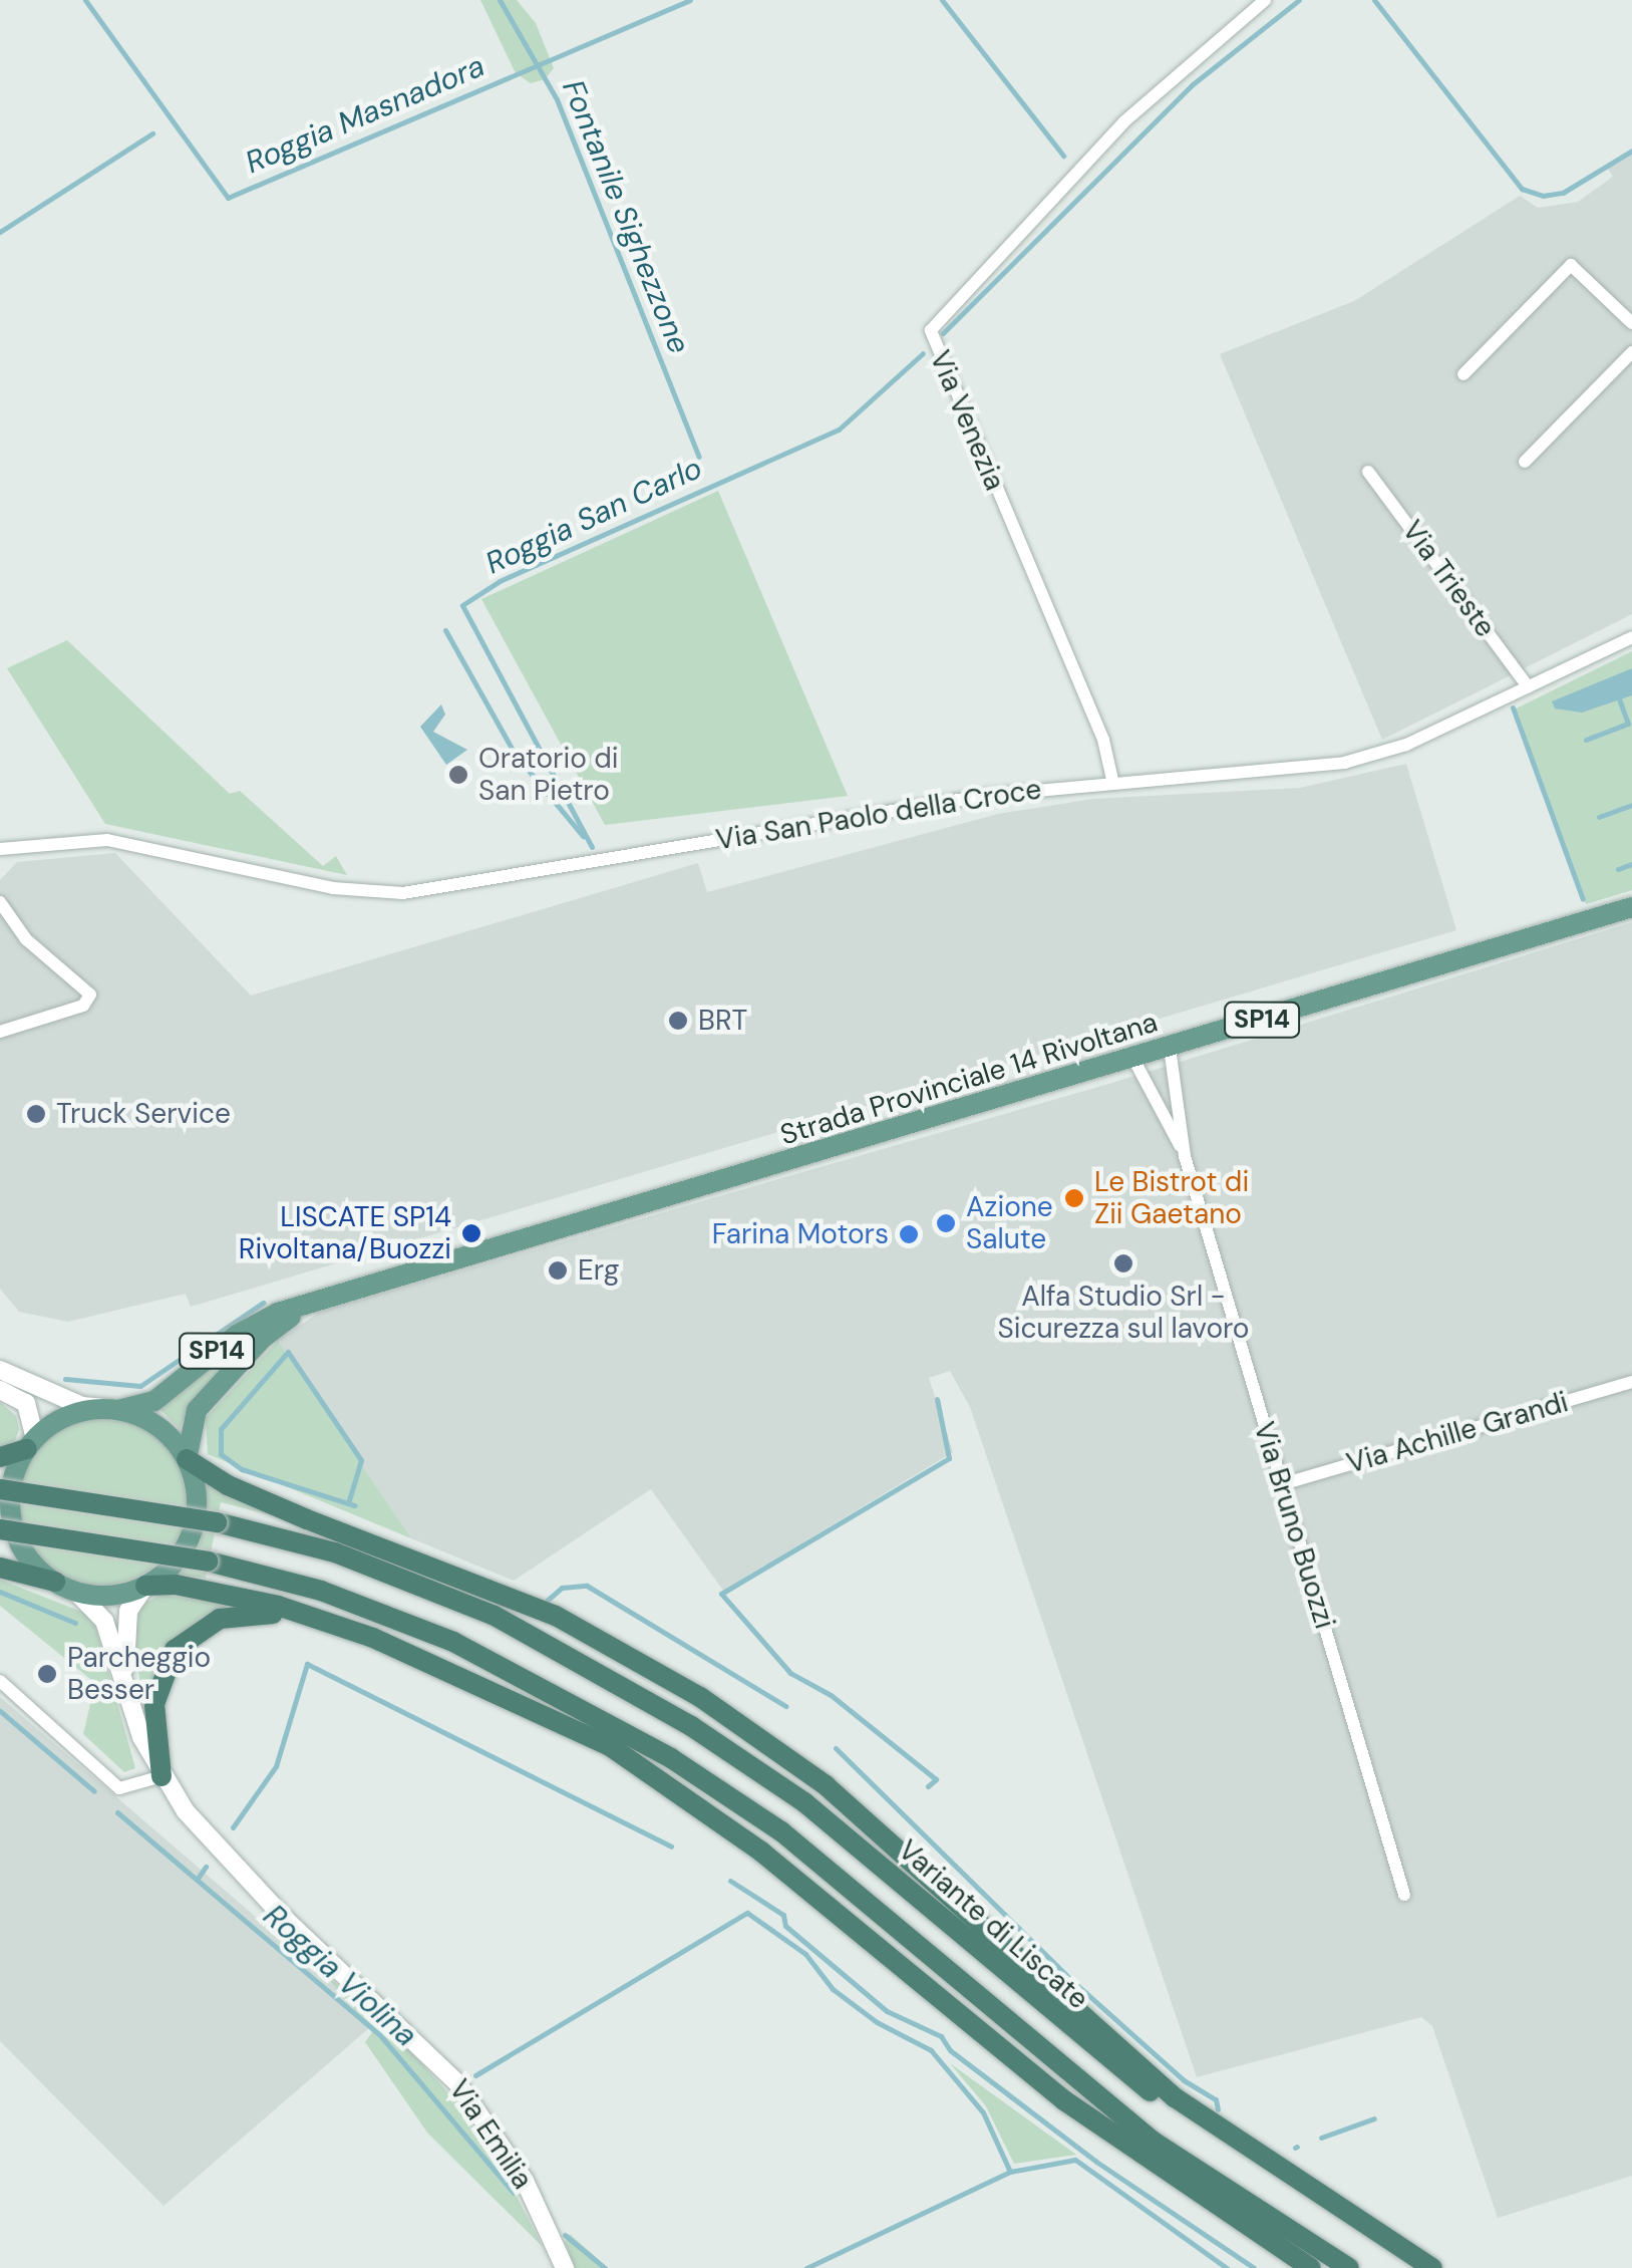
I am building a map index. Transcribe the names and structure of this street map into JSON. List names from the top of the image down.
{
  "streets": {
    "highway": ["Variante di Liscate"],
    "main road": ["SP14", "Strada Provinciale 14 Rivoltana", "Via Emilia"],
    "street": [
      "Via Venezia",
      "Via Trieste",
      "Via San Paolo della Croce",
      "Via Achille Grandi",
      "Via Bruno Buozzi"
    ]
  },
  "crossings": [
    ["Via Venezia", "Via San Paolo della Croce"],
    ["Via Trieste", "Via San Paolo della Croce"],
    ["Strada Provinciale 14 Rivoltana", "Via Bruno Buozzi"],
    ["Strada Provinciale 14 Rivoltana", "Via Emilia"],
    ["Via Achille Grandi", "Via Bruno Buozzi"]
  ],
  "water": [
    "Roggia Masnadora",
    "Fontanile Sighezzone",
    "Roggia San Carlo",
    "Roggia Violina"
  ],
  "places": [
    "Oratorio di San Pietro",
    "BRT",
    "Truck Service",
    "Le Bistrot di Zii Gaetano",
    "Azione Salute",
    "LISCATE SP14 Rivoltana/Buozzi",
    "Farina Motors",
    "Alfa Studio Srl - Sicurezza sul lavoro",
    "Erg",
    "Parcheggio Besser"
  ]
}
